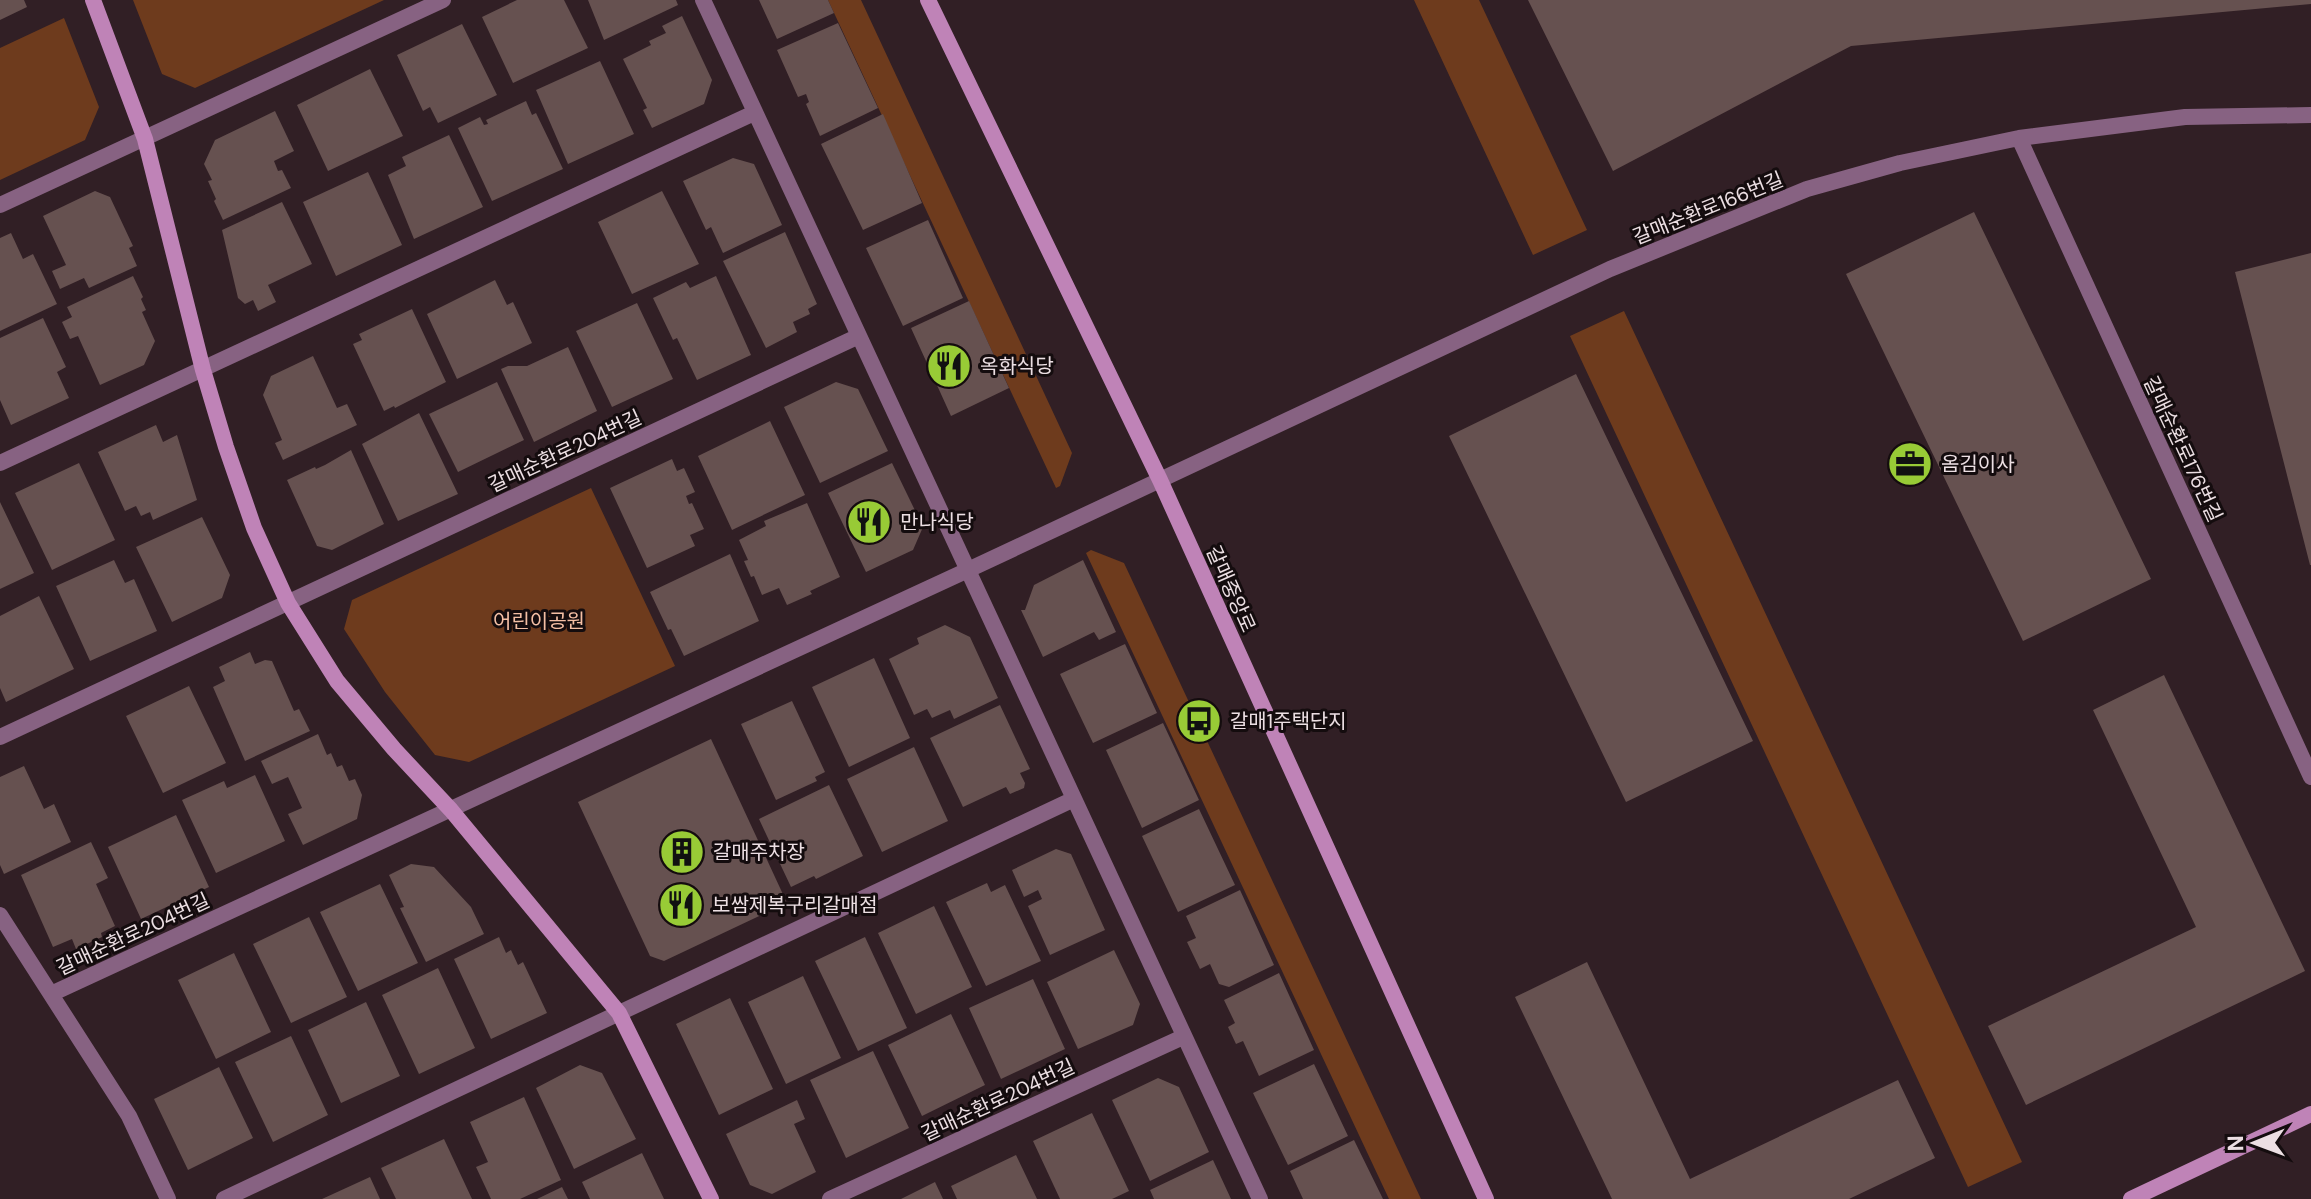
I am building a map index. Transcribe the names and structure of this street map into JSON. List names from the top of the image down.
{
  "streets": {
    "street": [
      "갈매순환로166번길",
      "갈매순환로176번길",
      "갈매순환로204번길",
      "갈매중앙로"
    ]
  },
  "crossings": [
    ["갈매순환로166번길", "갈매순환로176번길"],
    ["갈매순환로166번길", "갈매순환로204번길"],
    ["갈매순환로166번길", "갈매중앙로"]
  ],
  "parks": ["어린이공원"],
  "places": {
    "restaurant": ["옥화식당", "만나식당", "보쌈제복구리갈매점"],
    "office": ["옴김이사"],
    "bus stop": ["갈매1주택단지"],
    "building": ["갈매주차장"]
  },
  "north": "left"
}
